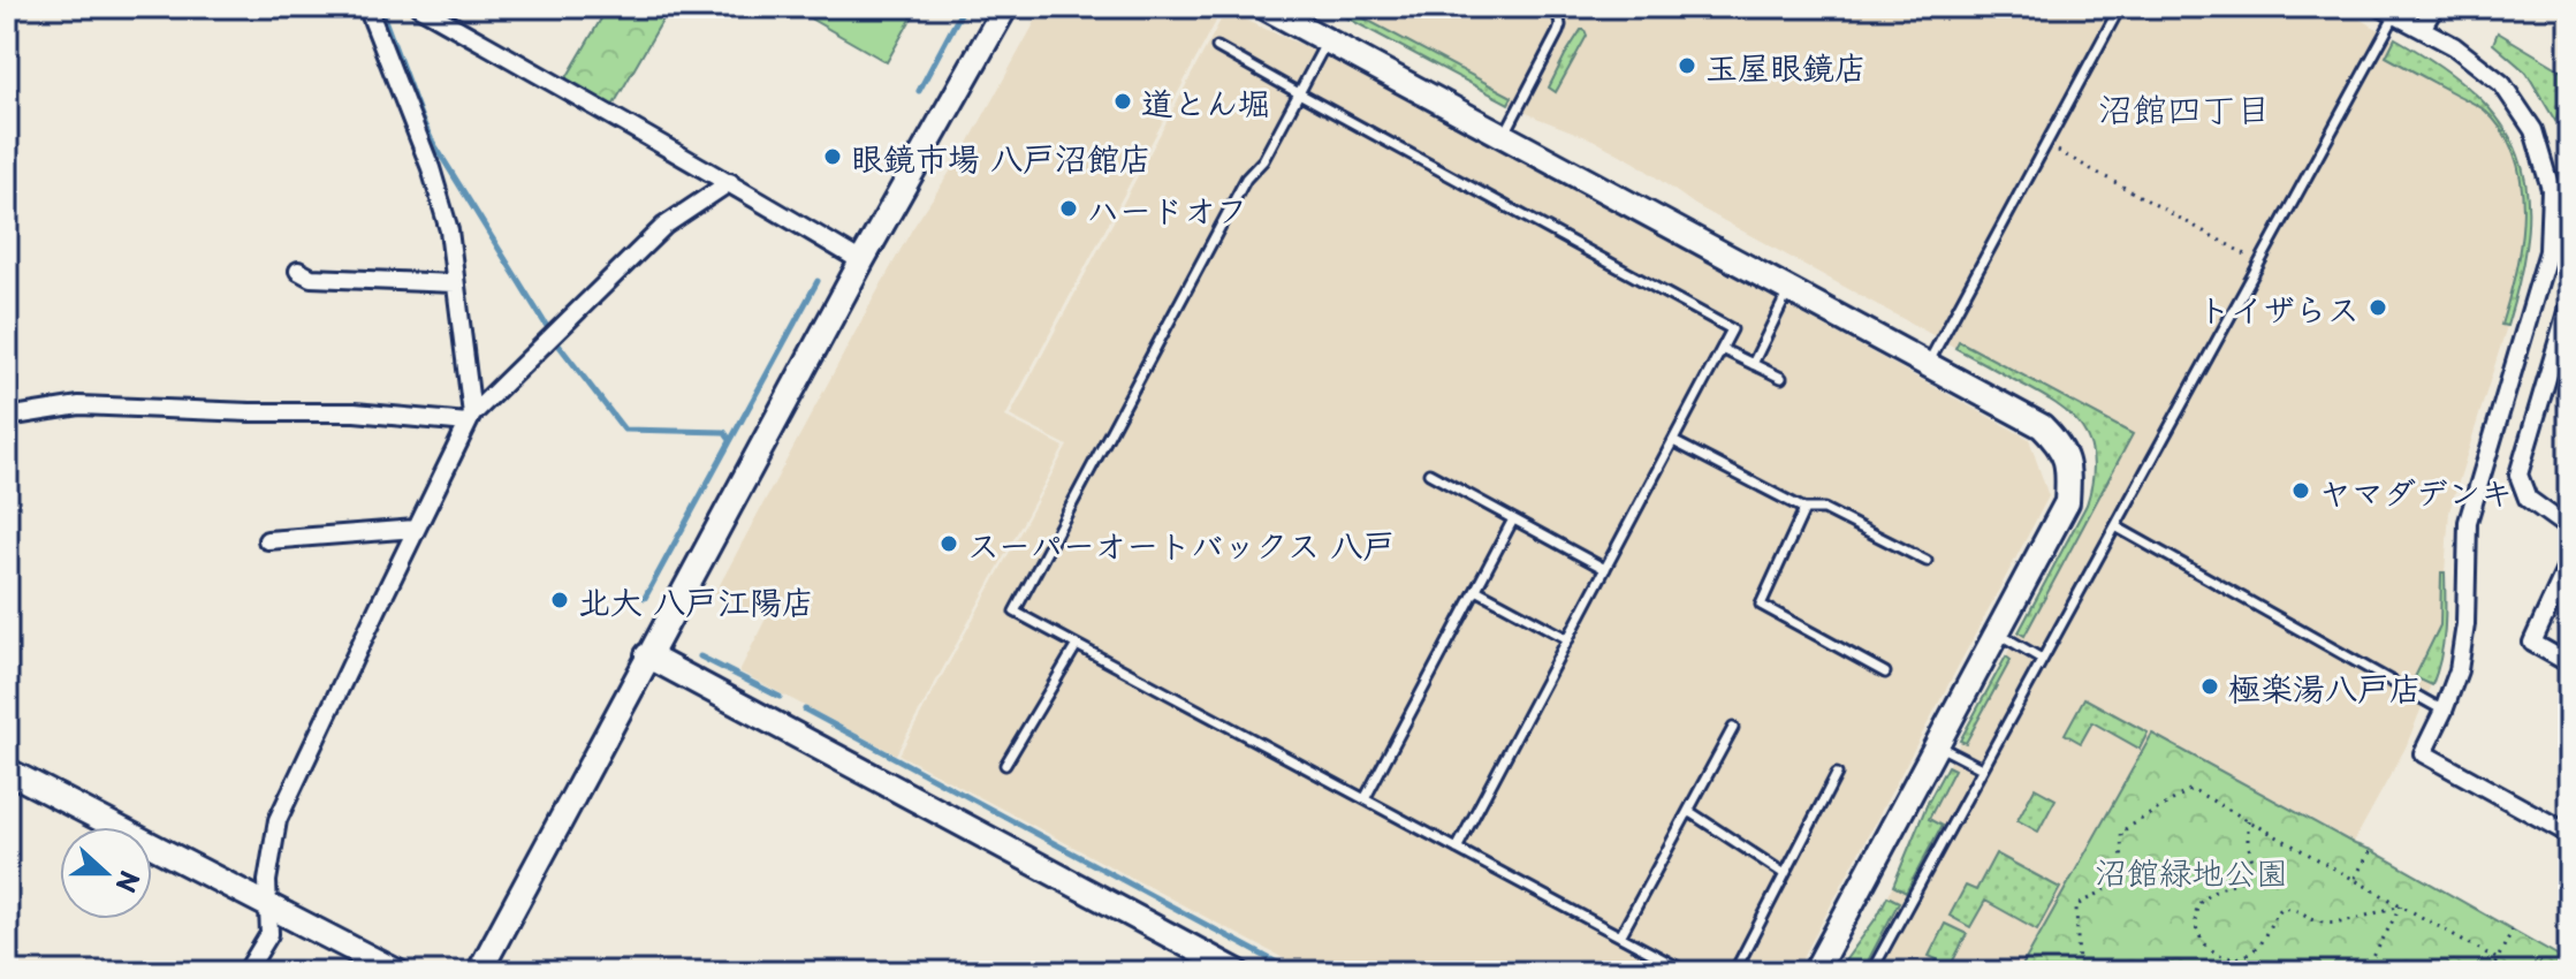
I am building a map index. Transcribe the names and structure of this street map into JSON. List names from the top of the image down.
{
  "districts": ["沼館四丁目"],
  "parks": ["沼館緑地公園"],
  "places": [
    "玉屋眼鏡店",
    "道とん堀",
    "眼鏡市場 八戸沼館店",
    "ハードオフ",
    "トイザらス",
    "ヤマダデンキ",
    "スーパーオートバックス 八戸",
    "北大 八戸江陽店",
    "極楽湯八戸店"
  ],
  "north": "right"
}
